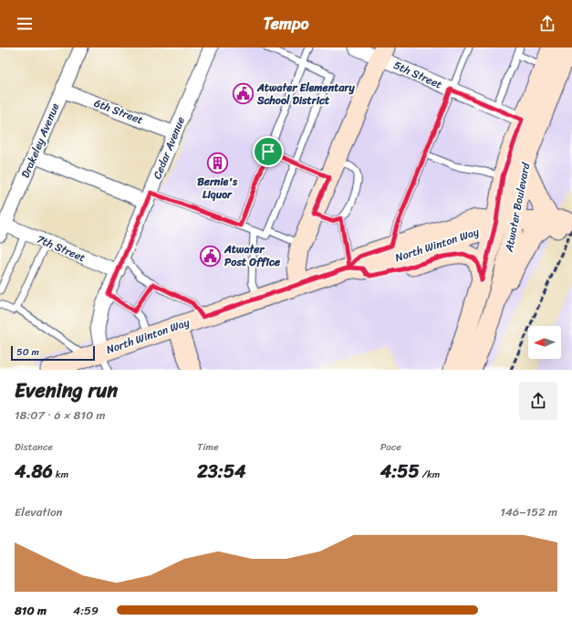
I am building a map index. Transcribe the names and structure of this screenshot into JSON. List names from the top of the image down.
{
  "streets": {
    "main road": ["Atwater Boulevard", "North Winton Way"],
    "street": [
      "5th Street",
      "6th Street",
      "Drakeley Avenue",
      "Cedar Avenue",
      "7th Street"
    ]
  },
  "crossings": [
    ["5th Street", "Atwater Boulevard"],
    ["6th Street", "Drakeley Avenue"],
    ["6th Street", "Cedar Avenue"],
    ["Drakeley Avenue", "7th Street"],
    ["Cedar Avenue", "North Winton Way"],
    ["Cedar Avenue", "7th Street"],
    ["Atwater Boulevard", "North Winton Way"]
  ],
  "places": {
    "public building": ["Atwater Elementary School District", "Atwater Post Office"],
    "building": ["Bernie's Liquor"]
  },
  "scale_bar": "50 m",
  "north": "left",
  "page": {
    "header": "Tempo",
    "scale": "50 m",
    "heading": ["Evening run", "18:07 · 6 × 810 m"],
    "stats": [
      ["Distance", "4.86 km"],
      ["Time", "23:54"],
      ["Pace", "4:55 /km"]
    ],
    "chart": ["Elevation", "146–152 m"],
    "list": [
      {
        "name": "810 m",
        "note": "4:59"
      }
    ]
  }
}
